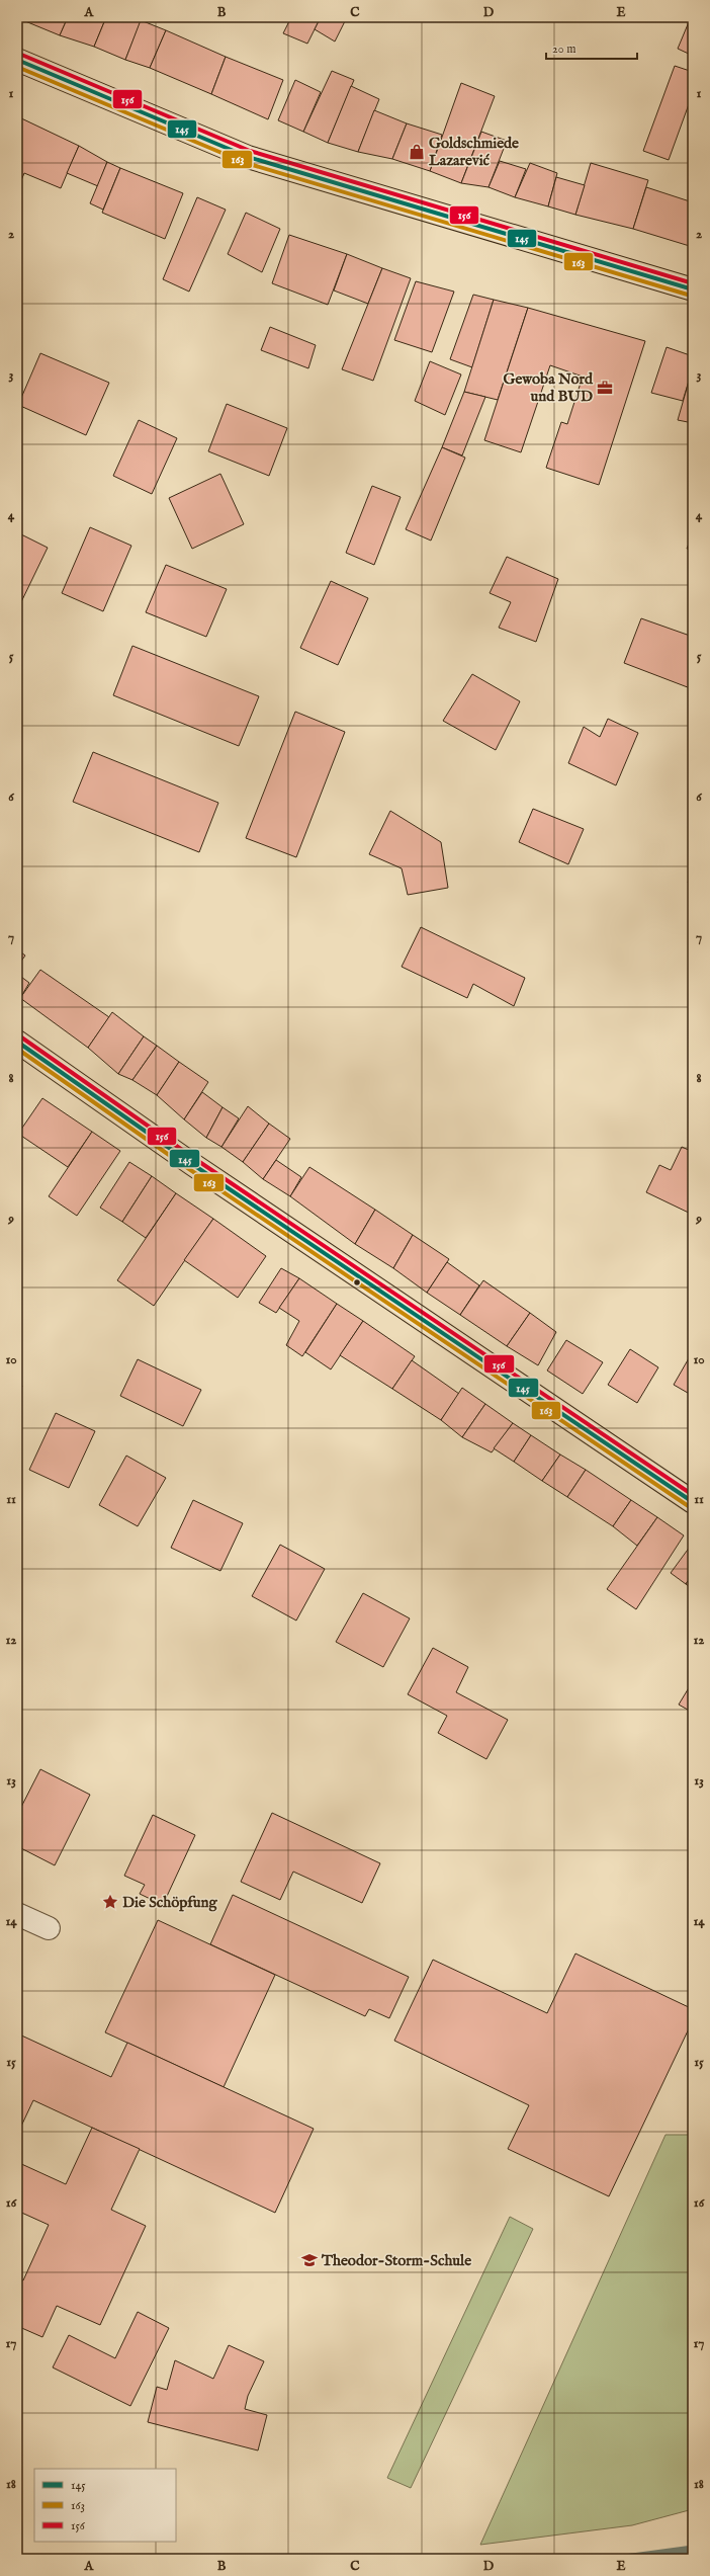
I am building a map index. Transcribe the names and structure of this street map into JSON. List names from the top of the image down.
{
  "places": {
    "shop": ["Goldschmiede Lazarević"],
    "office": ["Gewoba Nord und BUD"],
    "place": ["Die Schöpfung"],
    "school or university": ["Theodor-Storm-Schule"]
  },
  "lines": ["transit line 156", "transit line 145", "transit line 163"],
  "legend": ["145", "163", "156"],
  "scale_bar": "20 m",
  "grid": {
    "columns": [
      "A",
      "B",
      "C",
      "D",
      "E"
    ],
    "rows": [
      "1",
      "2",
      "3",
      "4",
      "5",
      "6",
      "7",
      "8",
      "9",
      "10",
      "11",
      "12",
      "13",
      "14",
      "15",
      "16",
      "17",
      "18"
    ]
  }
}
